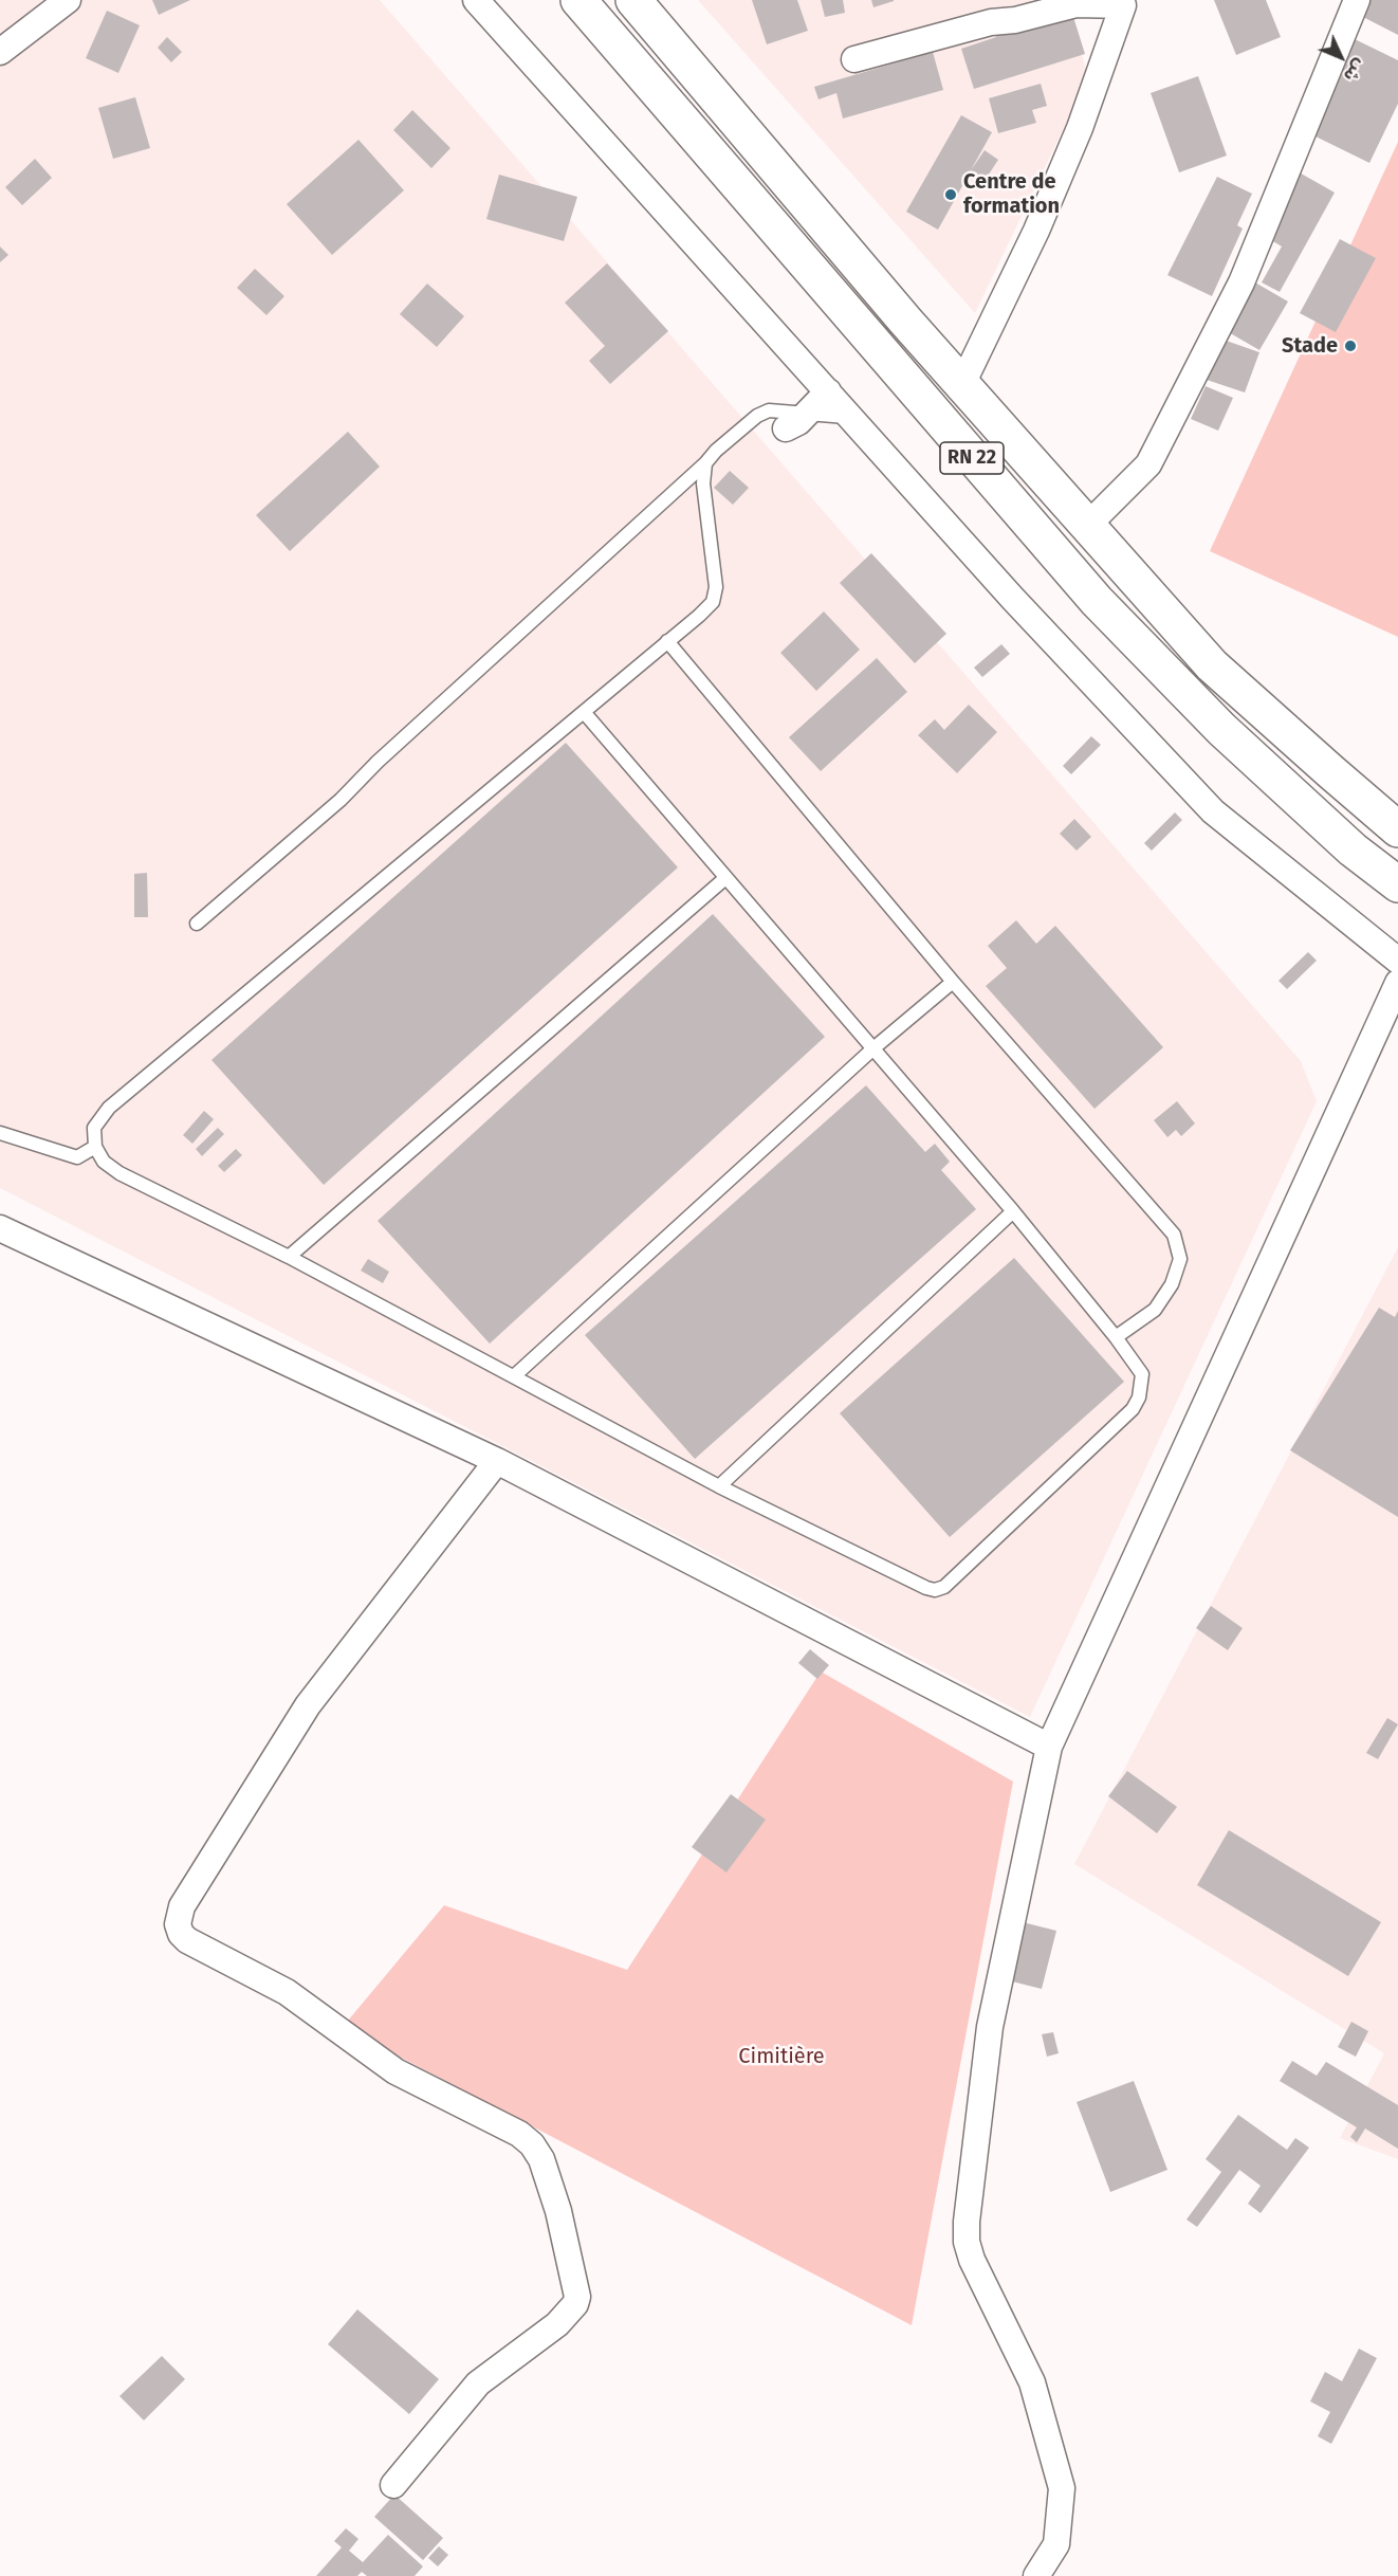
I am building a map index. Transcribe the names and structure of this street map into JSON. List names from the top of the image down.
{
  "streets": {
    "highway": ["RN 22"]
  },
  "parks": ["Cimitière"],
  "places": ["Centre de formation", "Stade"],
  "north": "bottom right"
}
